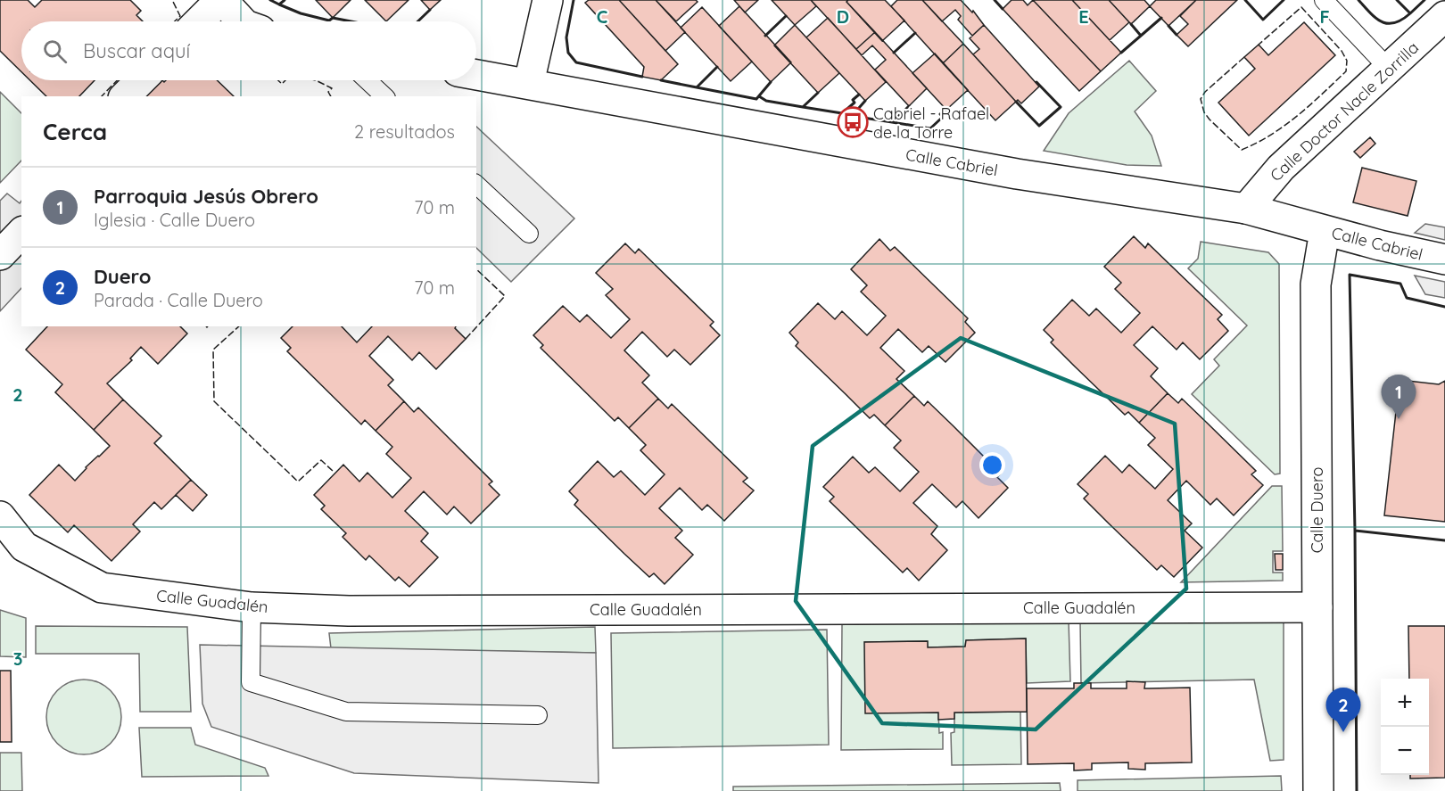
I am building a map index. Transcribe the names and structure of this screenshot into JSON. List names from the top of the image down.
{
  "streets": {
    "street": [
      "Calle Doctor Nacle Zorrilla",
      "Calle Cabriel",
      "Calle Duero",
      "Calle Guadalén"
    ]
  },
  "crossings": [
    ["Calle Doctor Nacle Zorrilla", "Calle Cabriel"],
    ["Calle Cabriel", "Calle Duero"],
    ["Calle Duero", "Calle Guadalén"]
  ],
  "places": {
    "bus stop": ["Cabriel - Rafael de la Torre"]
  },
  "page": {
    "search": "Buscar aquí",
    "heading": ["Cerca", "2 resultados"],
    "list": [
      {
        "mark": "1",
        "name": "Parroquia Jesús Obrero",
        "note": "Iglesia · Calle Duero",
        "value": "70 m"
      },
      {
        "mark": "2",
        "name": "Duero",
        "note": "Parada · Calle Duero",
        "value": "70 m"
      }
    ],
    "pins": ["1", "2"],
    "map_buttons": ["+", "−"]
  },
  "grid": {
    "columns": [
      "C",
      "D",
      "E",
      "F"
    ],
    "rows": ["2", "3"]
  }
}
